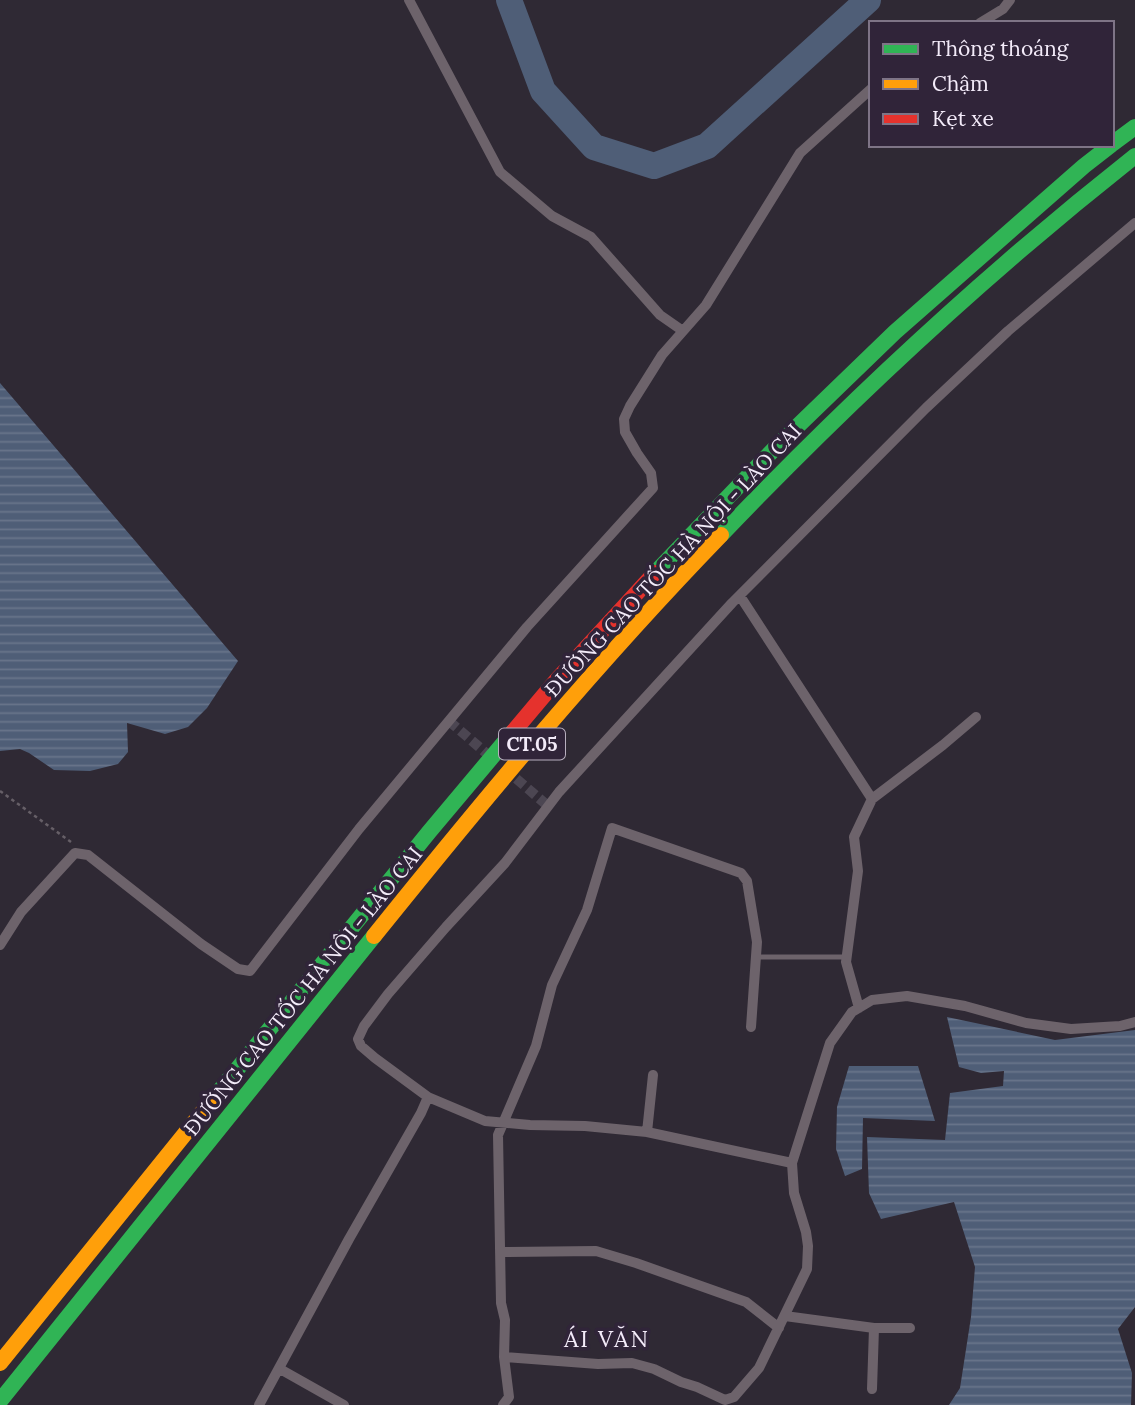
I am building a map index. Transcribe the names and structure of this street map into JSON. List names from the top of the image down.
{
  "streets": {
    "highway": ["ĐƯỜNG CAO TỐC HÀ NỘI - LÀO CAI", "CT.05"]
  },
  "districts": ["ÁI VĂN"],
  "legend": ["Thông thoáng", "Chậm", "Kẹt xe"]
}
